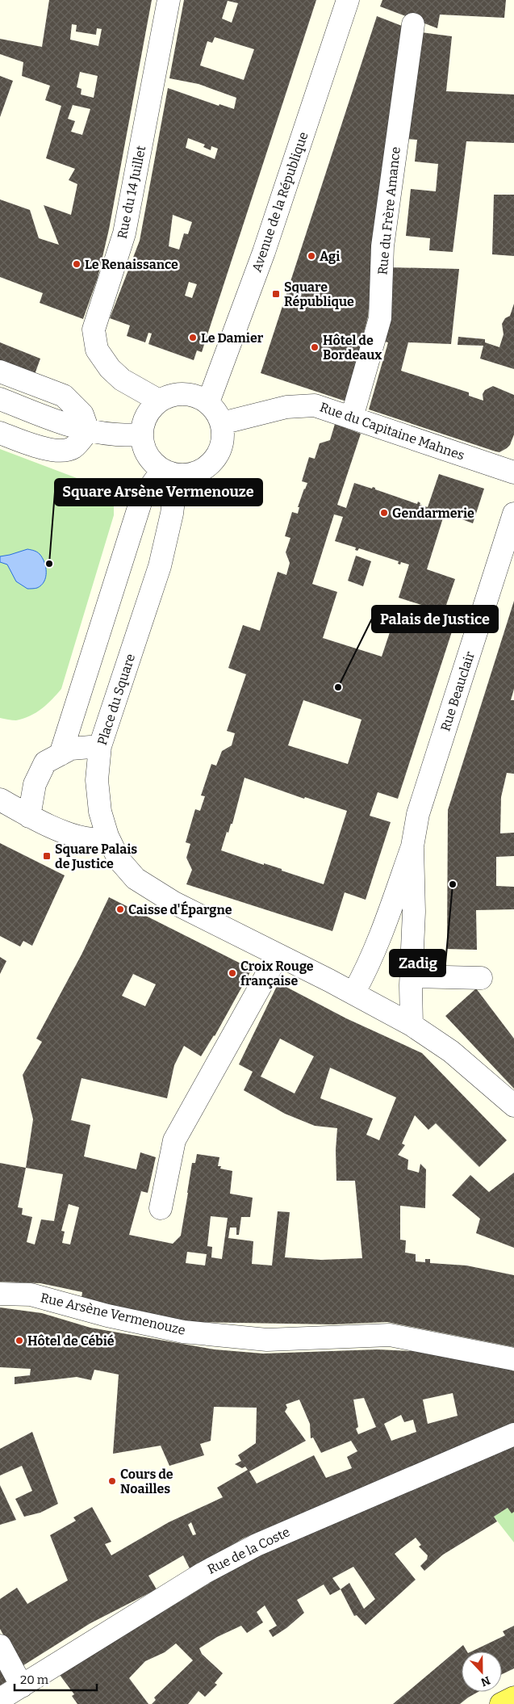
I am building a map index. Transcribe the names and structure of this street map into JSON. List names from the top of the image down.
{
  "streets": {
    "street": [
      "Rue du 14 Juillet",
      "Avenue de la République",
      "Rue du Frère Amance",
      "Rue du Capitaine Mahnes",
      "Rue Beauclair",
      "Place du Square",
      "Rue Arsène Vermenouze",
      "Rue de la Coste"
    ]
  },
  "crossings": [
    ["Rue du 14 Juillet", "Avenue de la République"],
    ["Rue du 14 Juillet", "Rue du Capitaine Mahnes"],
    ["Rue du 14 Juillet", "Place du Square"],
    ["Avenue de la République", "Rue du Capitaine Mahnes"],
    ["Avenue de la République", "Place du Square"],
    ["Rue du Frère Amance", "Rue du Capitaine Mahnes"],
    ["Rue du Capitaine Mahnes", "Place du Square"],
    ["Rue Beauclair", "Place du Square"]
  ],
  "places": {
    "other": [
      "Agi",
      "Le Renaissance",
      "Le Damier",
      "Hôtel de Bordeaux",
      "Gendarmerie",
      "Square Arsène Vermenouze",
      "Palais de Justice",
      "Zadig",
      "Caisse d'Épargne",
      "Croix Rouge française",
      "Hôtel de Cébié",
      "Cours de Noailles"
    ],
    "transit": ["Square République", "Square Palais de Justice"]
  },
  "scale_bar": "20 m",
  "north": "bottom"
}
